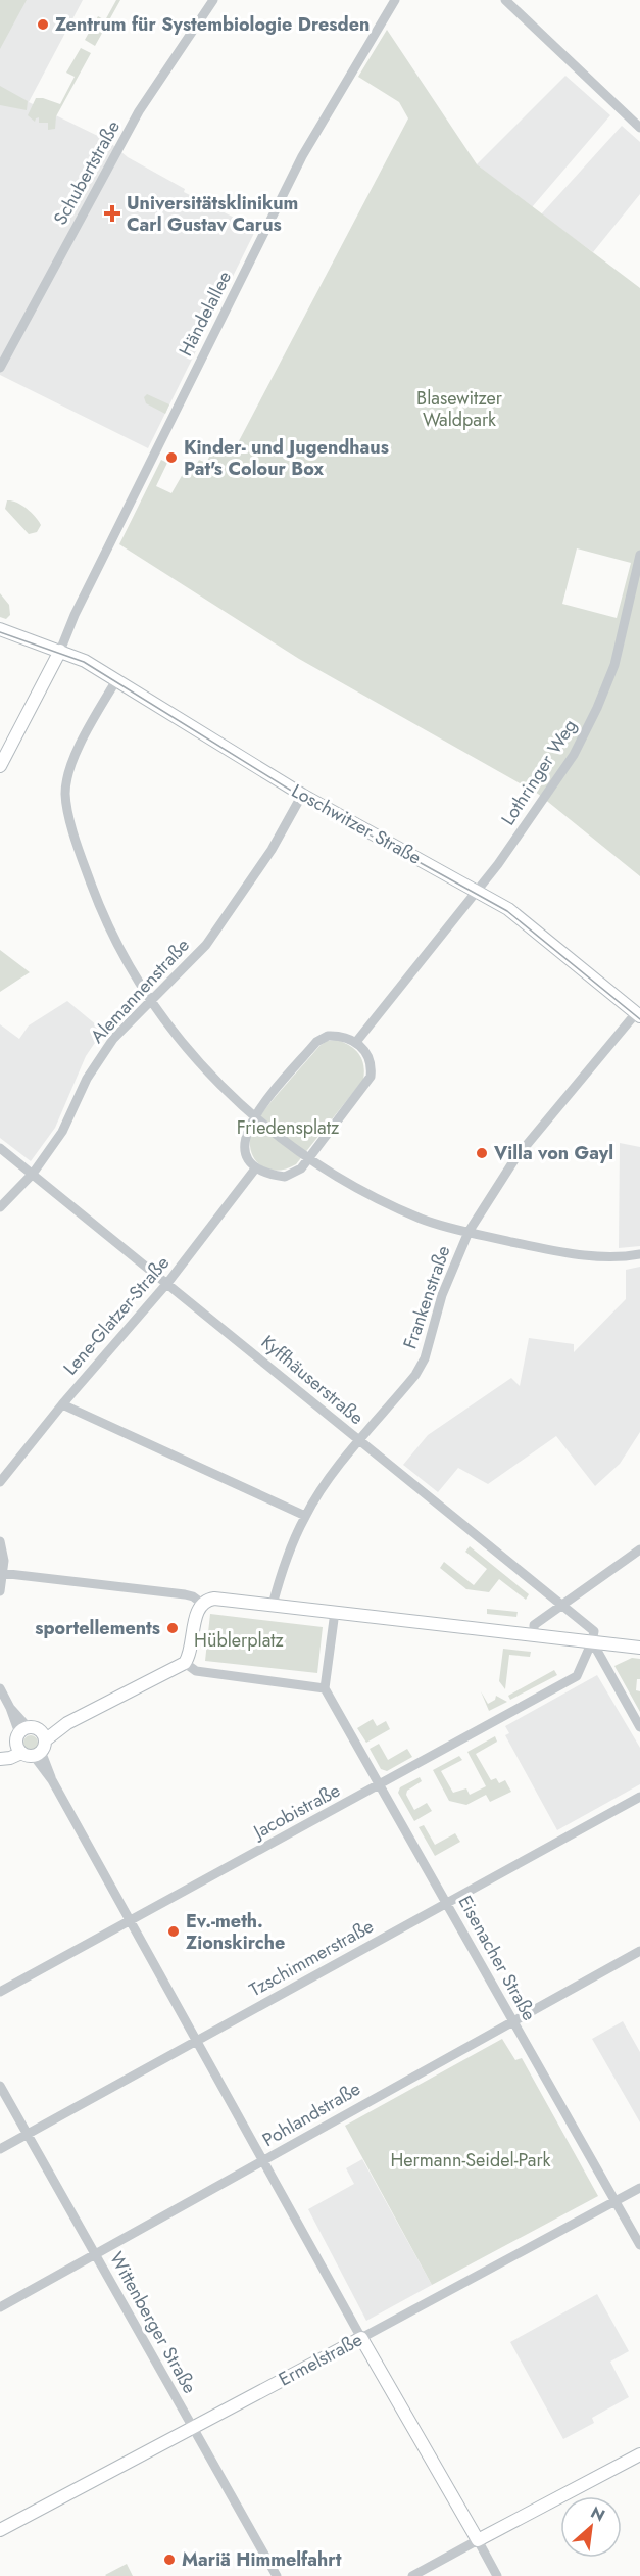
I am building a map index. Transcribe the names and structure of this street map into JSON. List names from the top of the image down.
{
  "streets": {
    "street": [
      "Schubertstraße",
      "Händelallee",
      "Lothringer Weg",
      "Loschwitzer Straße",
      "Alemannenstraße",
      "Frankenstraße",
      "Lene-Glatzer-Straße",
      "Kyffhäuserstraße",
      "Jacobistraße",
      "Tzschimmerstraße",
      "Eisenacher Straße",
      "Pohlandstraße",
      "Wittenberger Straße",
      "Ermelstraße"
    ]
  },
  "crossings": [
    ["Händelallee", "Loschwitzer Straße"],
    ["Lothringer Weg", "Loschwitzer Straße"],
    ["Loschwitzer Straße", "Alemannenstraße"],
    ["Loschwitzer Straße", "Frankenstraße"],
    ["Alemannenstraße", "Kyffhäuserstraße"],
    ["Frankenstraße", "Kyffhäuserstraße"],
    ["Lene-Glatzer-Straße", "Kyffhäuserstraße"],
    ["Kyffhäuserstraße", "Jacobistraße"],
    ["Jacobistraße", "Eisenacher Straße"],
    ["Tzschimmerstraße", "Eisenacher Straße"],
    ["Tzschimmerstraße", "Wittenberger Straße"],
    ["Eisenacher Straße", "Pohlandstraße"],
    ["Eisenacher Straße", "Ermelstraße"],
    ["Pohlandstraße", "Wittenberger Straße"],
    ["Wittenberger Straße", "Ermelstraße"]
  ],
  "parks": [
    "Blasewitzer Waldpark",
    "Friedensplatz",
    "Hüblerplatz",
    "Hermann-Seidel-Park"
  ],
  "places": {
    "other": [
      "Zentrum für Systembiologie Dresden",
      "Kinder- und Jugendhaus Pat's Colour Box",
      "Villa von Gayl",
      "sportellements",
      "Ev.-meth. Zionskirche",
      "Mariä Himmelfahrt"
    ],
    "health": ["Universitätsklinikum Carl Gustav Carus"]
  },
  "north": "top right"
}
